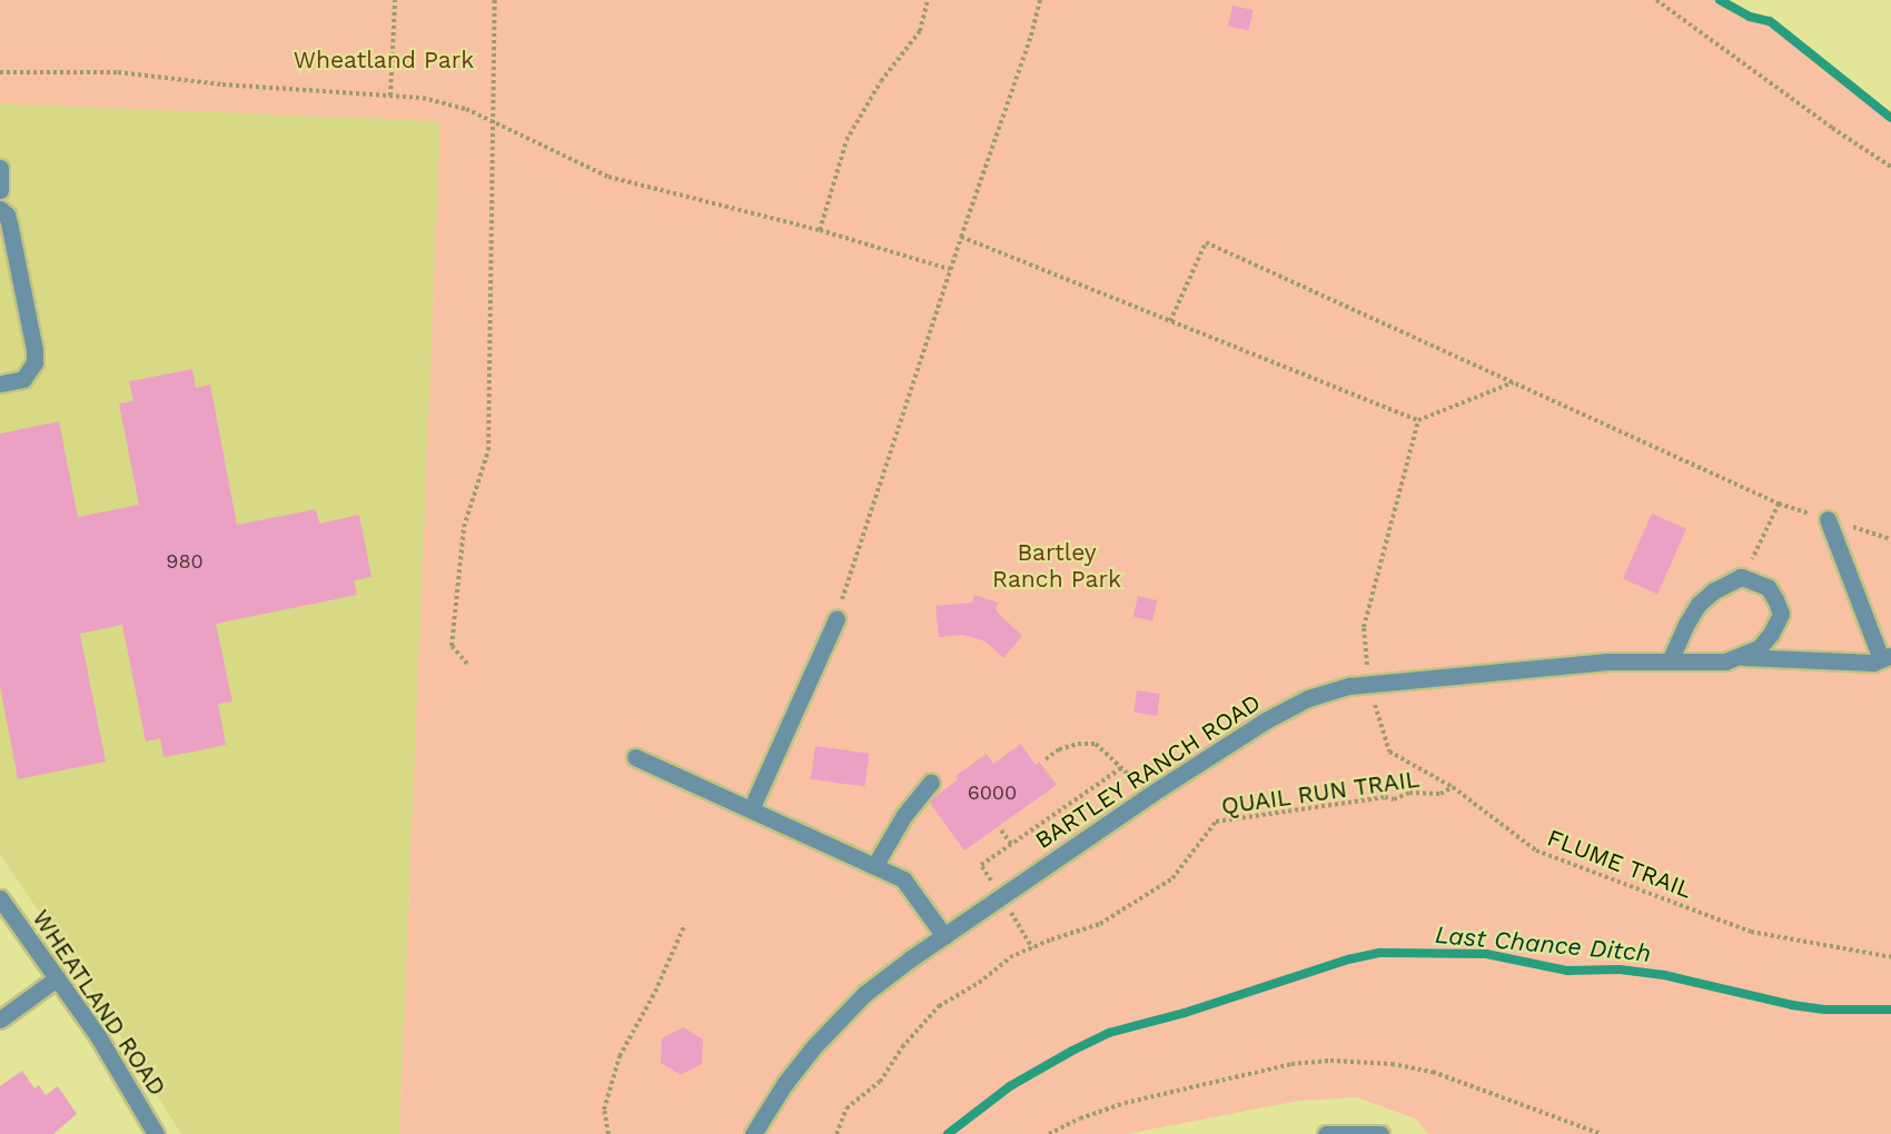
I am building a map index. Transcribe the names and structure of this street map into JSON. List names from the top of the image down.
{
  "streets": {
    "street": ["BARTLEY RANCH ROAD", "WHEATLAND ROAD"],
    "path": ["QUAIL RUN TRAIL", "FLUME TRAIL"]
  },
  "crossings": [
    ["BARTLEY RANCH ROAD", "FLUME TRAIL"],
    ["QUAIL RUN TRAIL", "FLUME TRAIL"]
  ],
  "water": ["Last Chance Ditch"],
  "parks": ["Wheatland Park", "Bartley Ranch Park"],
  "house_numbers": ["980", "6000"]
}
